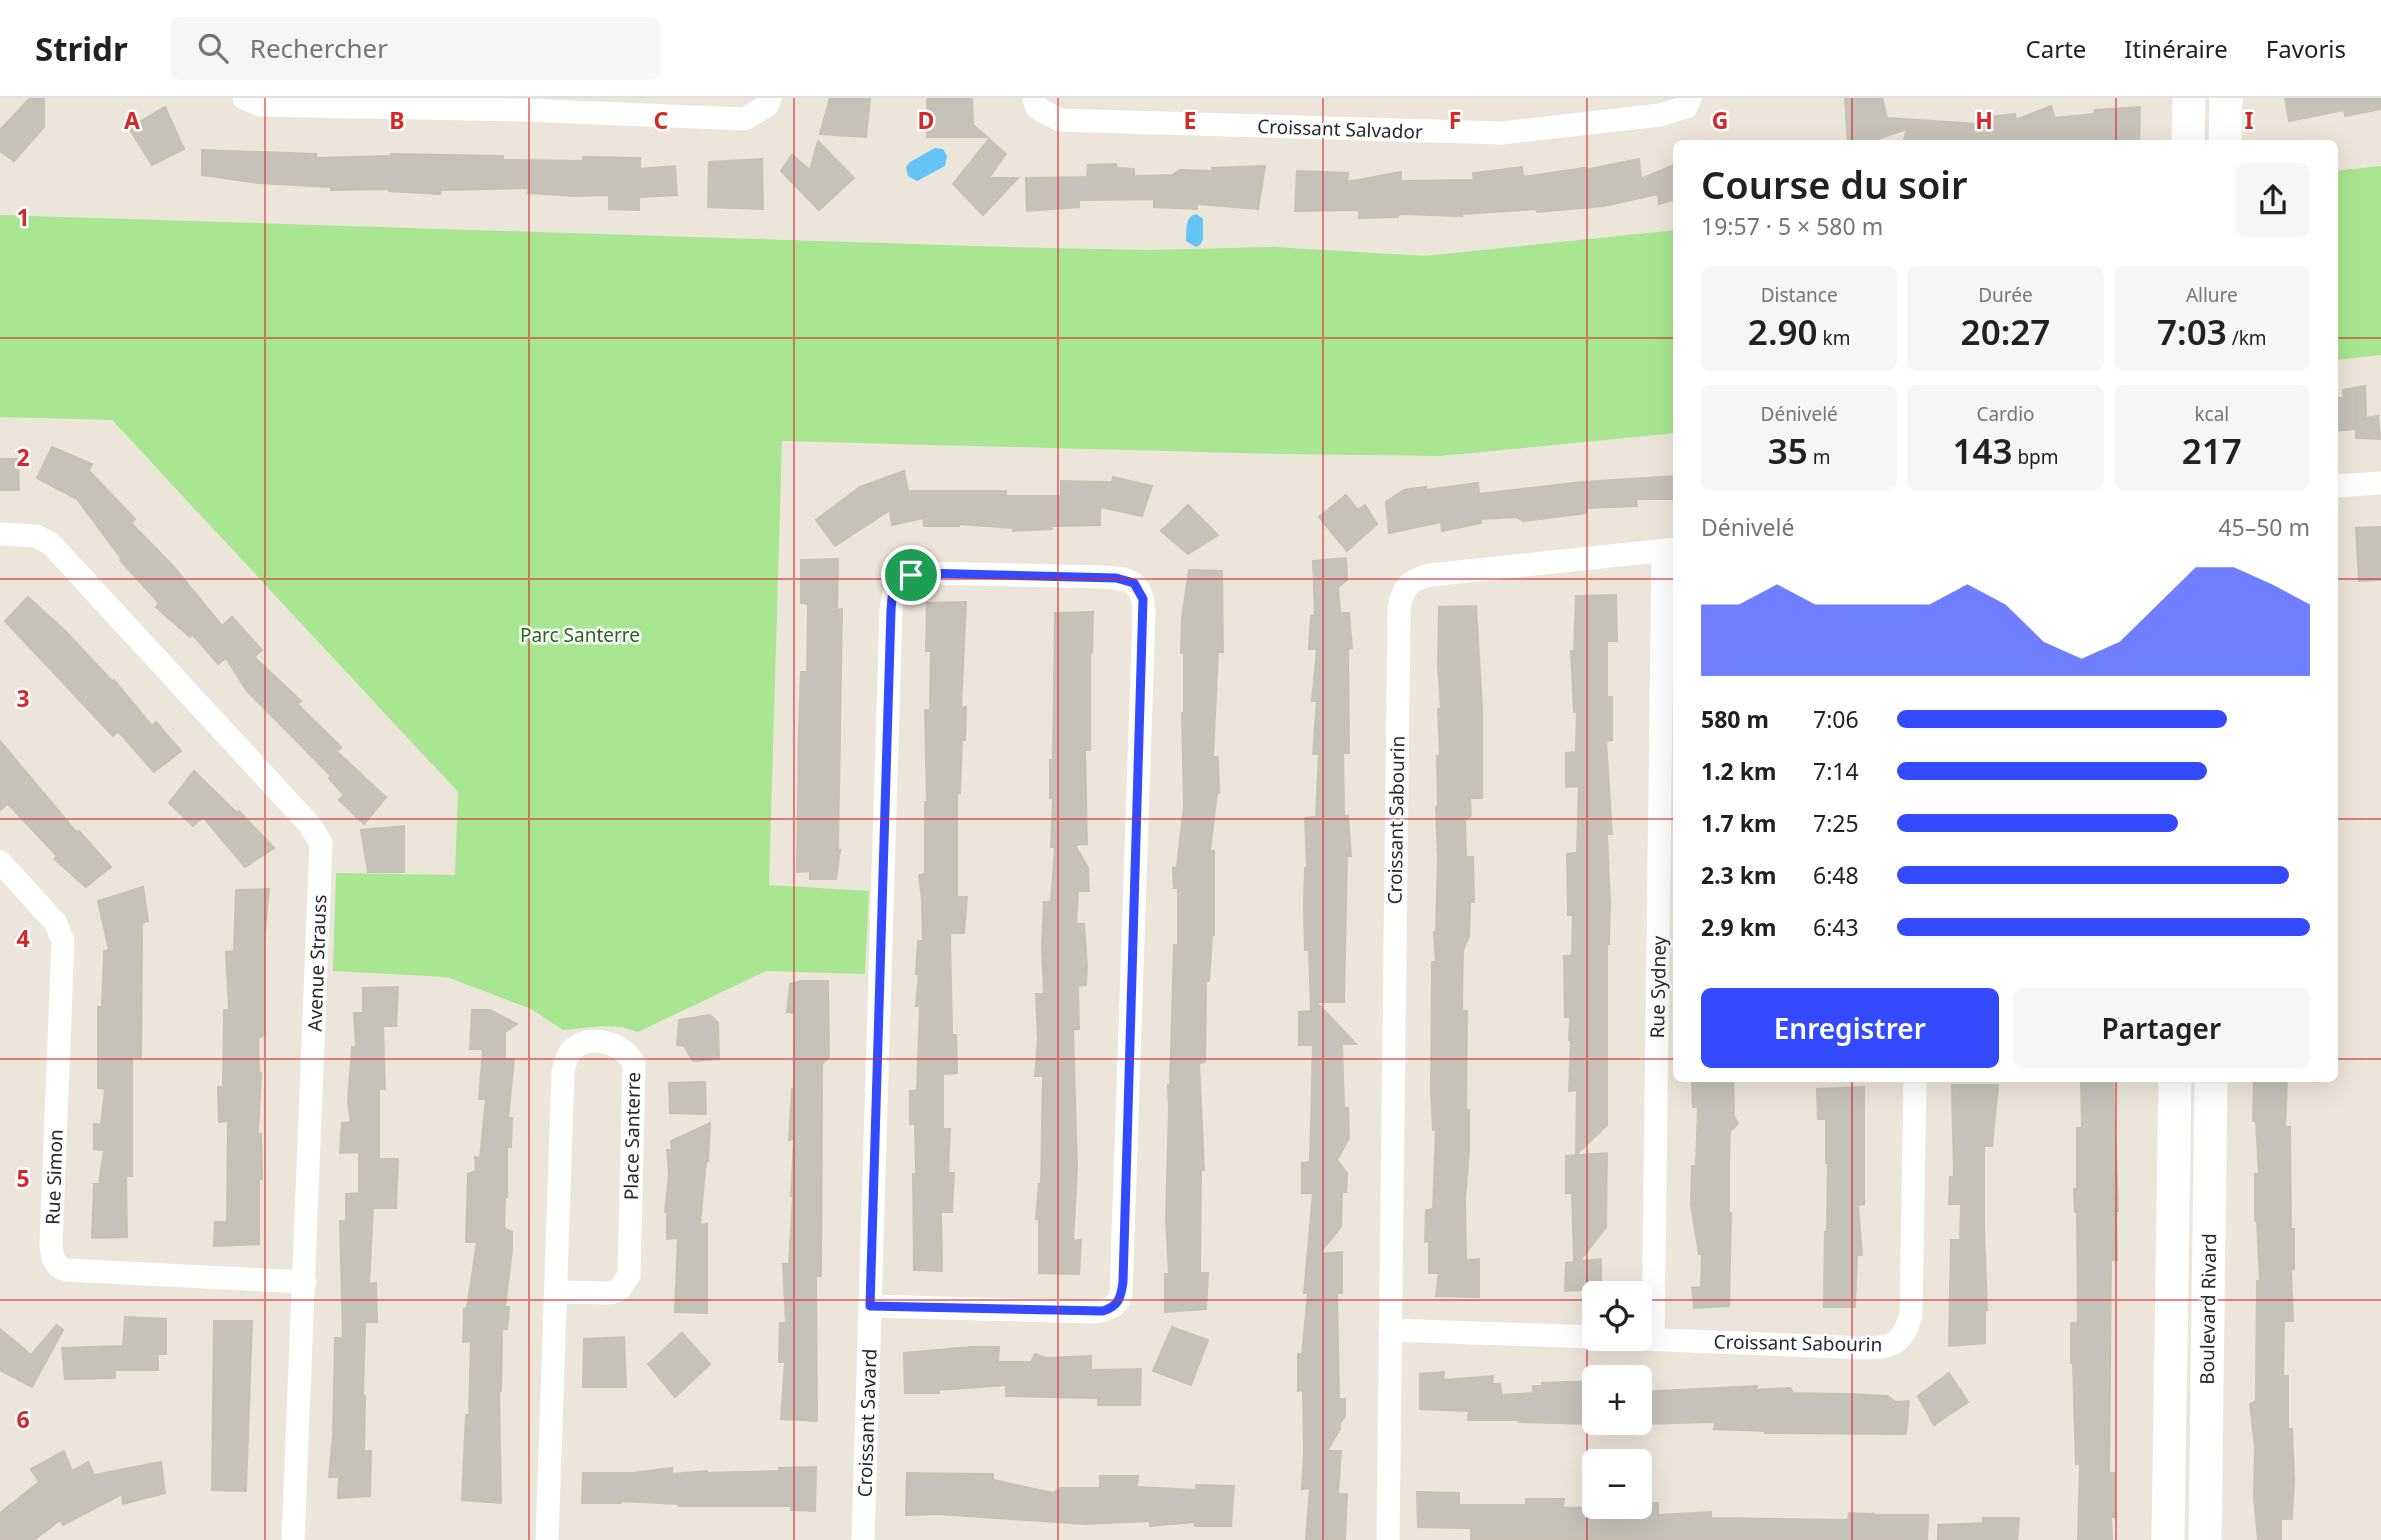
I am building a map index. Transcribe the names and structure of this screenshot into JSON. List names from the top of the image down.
{
  "streets": {
    "street": [
      "Croissant Salvador",
      "Croissant Sabourin",
      "Avenue Strauss",
      "Rue Sydney",
      "Place Santerre",
      "Rue Simon",
      "Boulevard Rivard",
      "Croissant Savard"
    ]
  },
  "crossings": [
    ["Croissant Sabourin", "Rue Sydney"],
    ["Avenue Strauss", "Rue Simon"]
  ],
  "parks": ["Parc Santerre"],
  "page": {
    "header": "Stridr",
    "search": "Rechercher",
    "nav": ["Carte", "Itinéraire", "Favoris"],
    "heading": ["Course du soir", "19:57 · 5 × 580 m"],
    "stats": [
      ["Distance", "2.90 km"],
      ["Durée", "20:27"],
      ["Allure", "7:03 /km"],
      ["Dénivelé", "35 m"],
      ["Cardio", "143 bpm"],
      ["kcal", "217"]
    ],
    "chart": ["Dénivelé", "45–50 m"],
    "list": [
      {
        "name": "580 m",
        "note": "7:06"
      },
      {
        "name": "1.2 km",
        "note": "7:14"
      },
      {
        "name": "1.7 km",
        "note": "7:25"
      },
      {
        "name": "2.3 km",
        "note": "6:48"
      },
      {
        "name": "2.9 km",
        "note": "6:43"
      }
    ],
    "buttons": ["Enregistrer", "Partager"],
    "map_buttons": ["+", "−"]
  },
  "grid": {
    "columns": [
      "A",
      "B",
      "C",
      "D",
      "E",
      "F",
      "G",
      "H",
      "I"
    ],
    "rows": [
      "1",
      "2",
      "3",
      "4",
      "5",
      "6"
    ]
  }
}
